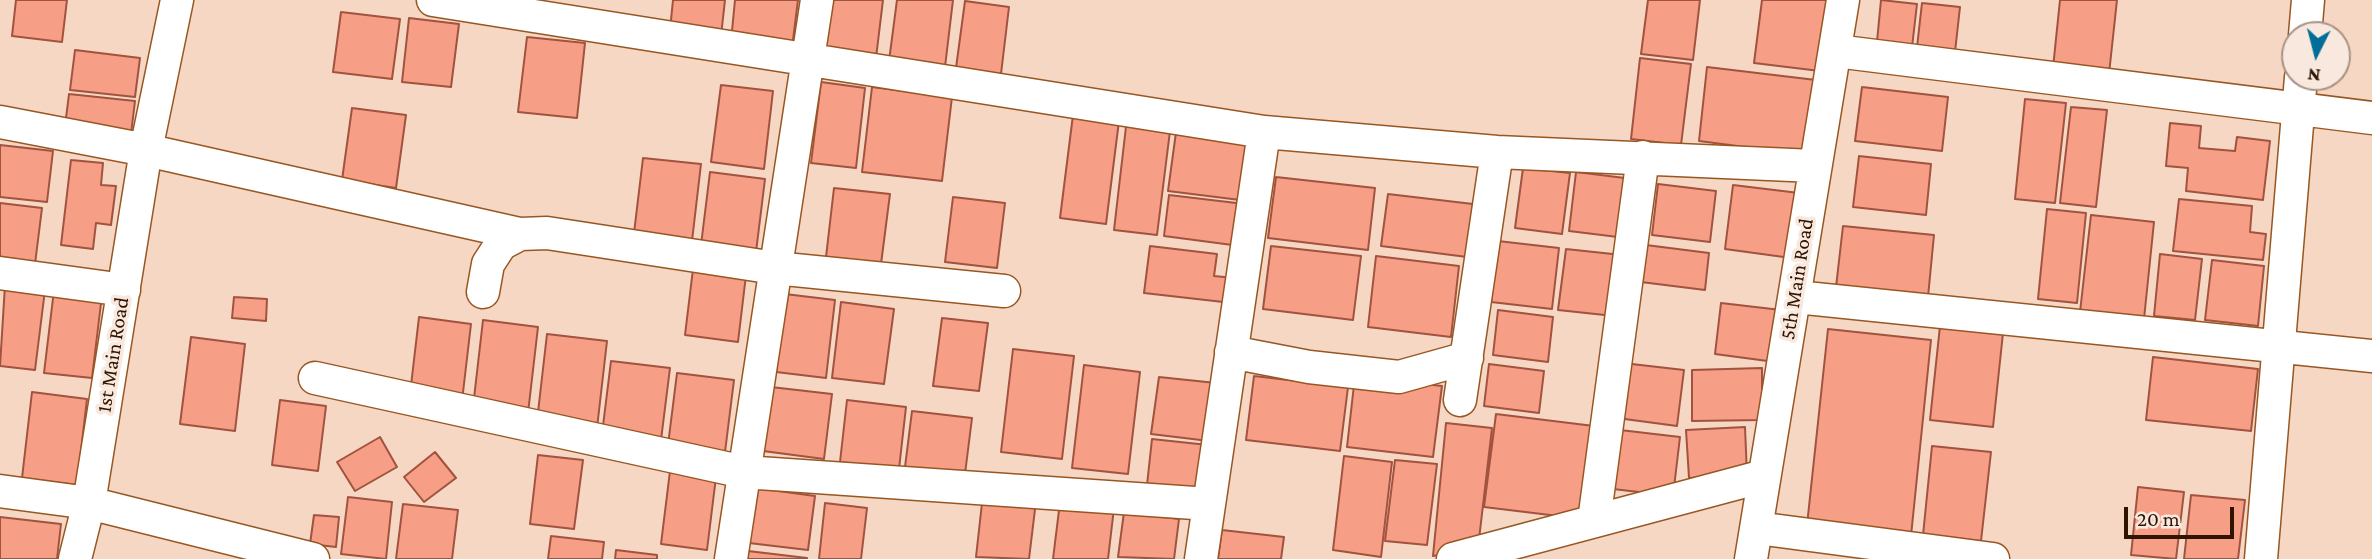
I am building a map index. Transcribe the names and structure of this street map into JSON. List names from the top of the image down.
{
  "streets": {
    "street": ["5th Main Road", "1st Main Road"]
  },
  "scale_bar": "20 m",
  "north": "bottom"
}
